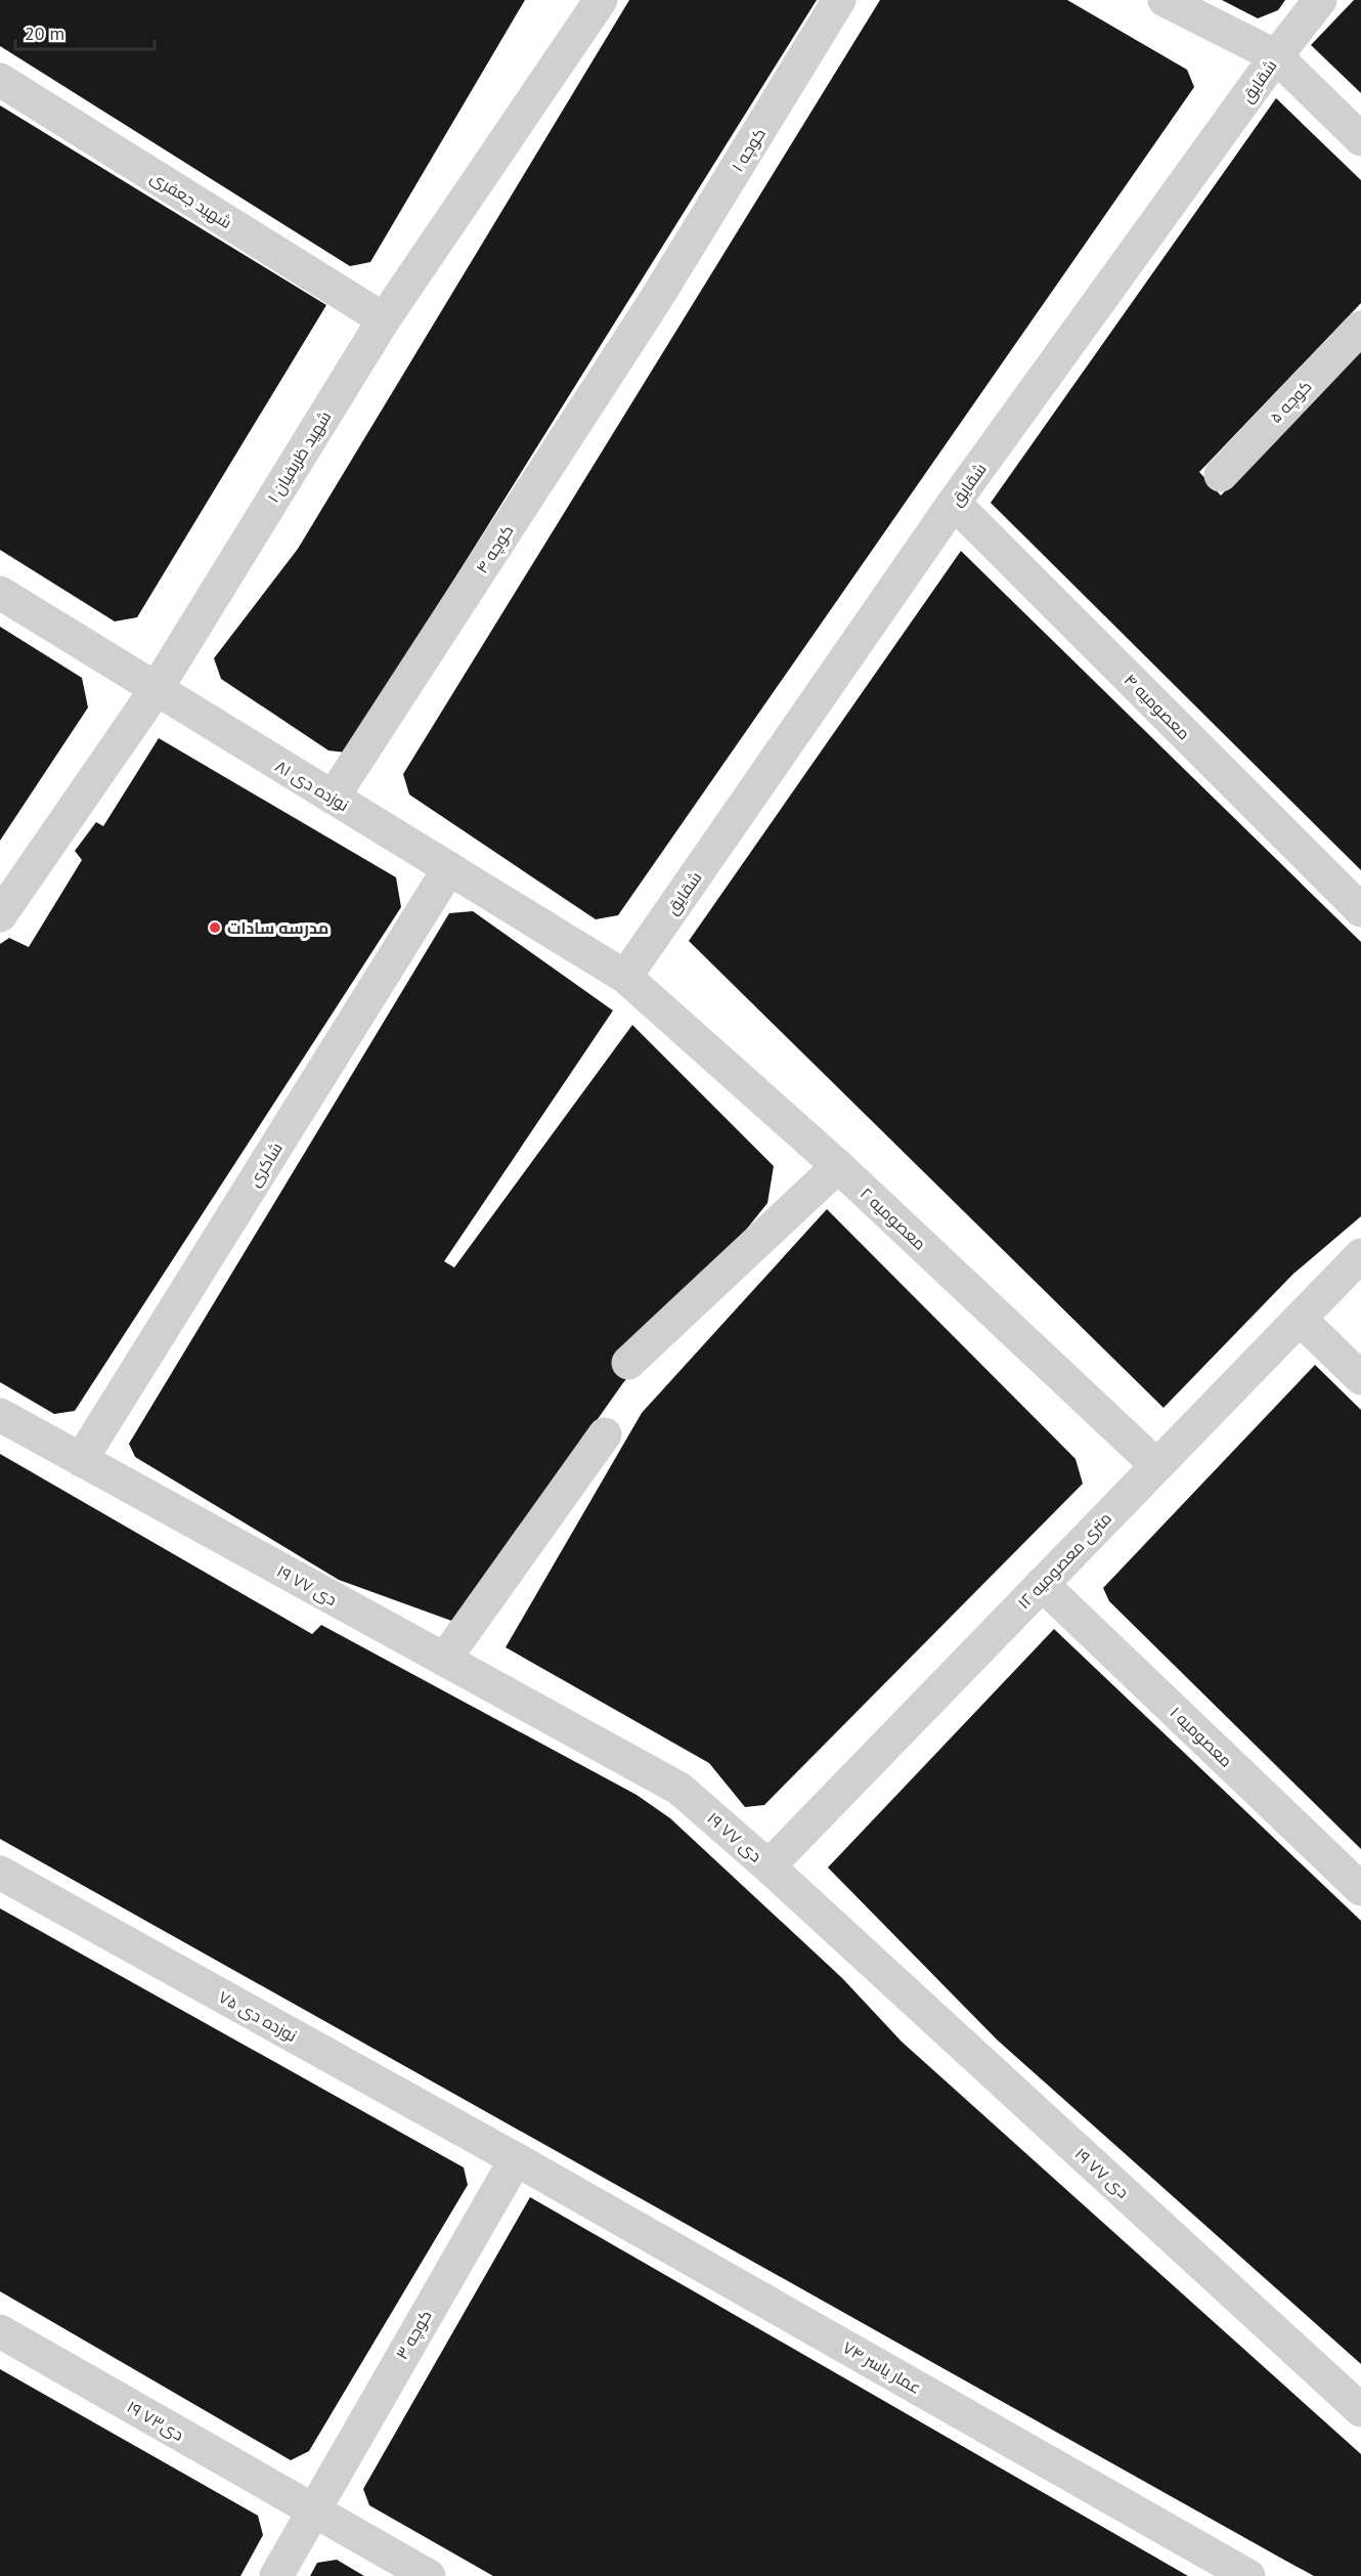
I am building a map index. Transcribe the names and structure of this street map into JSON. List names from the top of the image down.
{
  "streets": {
    "street": [
      "شقایق",
      "کوچه ۱",
      "شهید جعفری",
      "کوچه ۵",
      "شهید ظریفیان ۱",
      "کوچه ۴",
      "معصومیه ۴",
      "نوزده دی ۸۱",
      "شاکری",
      "معصومیه ۲",
      "۱۲ متری معصومیه",
      "۱۹ دی ۷۷",
      "معصومیه ۱",
      "نوزده دی ۷۵",
      "کوچه ۳",
      "عمار یاسر ۷۴",
      "۱۹ دی۷۳"
    ]
  },
  "crossings": [
    ["شقایق", "معصومیه ۴"],
    ["شقایق", "نوزده دی ۸۱"],
    ["شقایق", "معصومیه ۲"],
    ["کوچه ۱", "کوچه ۴"],
    ["شهید جعفری", "شهید ظریفیان ۱"],
    ["شهید ظریفیان ۱", "نوزده دی ۸۱"],
    ["کوچه ۴", "نوزده دی ۸۱"],
    ["نوزده دی ۸۱", "شاکری"],
    ["نوزده دی ۸۱", "معصومیه ۲"],
    ["شاکری", "۱۹ دی ۷۷"],
    ["معصومیه ۲", "۱۲ متری معصومیه"],
    ["۱۲ متری معصومیه", "۱۹ دی ۷۷"],
    ["۱۲ متری معصومیه", "معصومیه ۱"],
    ["نوزده دی ۷۵", "کوچه ۳"],
    ["نوزده دی ۷۵", "عمار یاسر ۷۴"],
    ["کوچه ۳", "عمار یاسر ۷۴"],
    ["کوچه ۳", "۱۹ دی۷۳"]
  ],
  "places": ["مدرسه سادات"],
  "scale_bar": "20 m"
}
